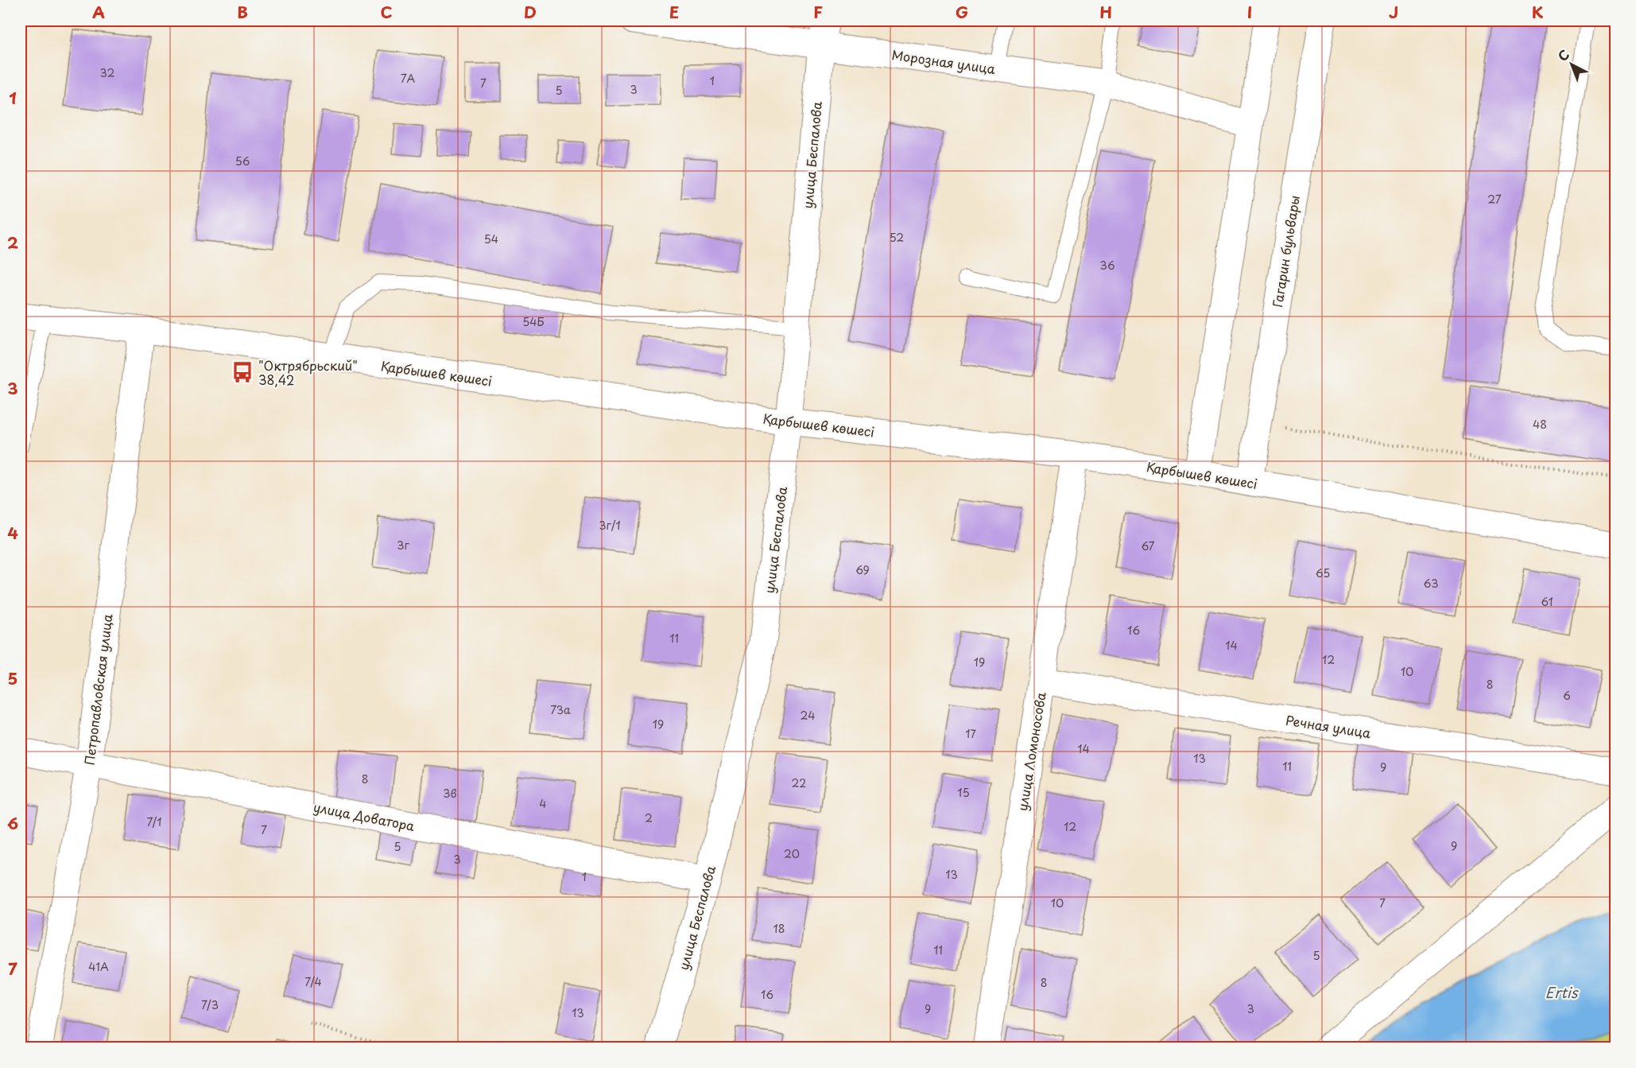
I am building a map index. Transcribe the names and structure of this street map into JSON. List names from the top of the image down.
{
  "streets": {
    "street": [
      "Морозная улица",
      "улица Беспалова",
      "Гагарин бульвары",
      "Қарбышев көшесі",
      "Петропавловская улица",
      "Речная улица",
      "улица Ломоносова",
      "улица Доватора"
    ]
  },
  "crossings": [
    ["Морозная улица", "улица Беспалова"],
    ["улица Беспалова", "Қарбышев көшесі"],
    ["улица Беспалова", "улица Доватора"],
    ["Гагарин бульвары", "Қарбышев көшесі"],
    ["Қарбышев көшесі", "Петропавловская улица"],
    ["Қарбышев көшесі", "улица Ломоносова"],
    ["Петропавловская улица", "улица Доватора"],
    ["Речная улица", "улица Ломоносова"]
  ],
  "water": ["Ertis"],
  "places": {
    "bus stop": ["\"Октрябрьский\" 38,42"]
  },
  "house_numbers": [
    "32",
    "7А",
    "1",
    "7",
    "3",
    "5",
    "56",
    "27",
    "52",
    "54",
    "36",
    "54Б",
    "48",
    "3г/1",
    "3г",
    "67",
    "69",
    "65",
    "63",
    "61",
    "16",
    "11",
    "14",
    "12",
    "19",
    "10",
    "8",
    "6",
    "73а",
    "24",
    "19",
    "17",
    "14",
    "13",
    "11",
    "9",
    "8",
    "22",
    "15",
    "3в",
    "4",
    "2",
    "7/1",
    "12",
    "7",
    "9",
    "5",
    "20",
    "3",
    "13",
    "1",
    "10",
    "7",
    "18",
    "11",
    "5",
    "41А",
    "7/4",
    "8",
    "16",
    "7/3",
    "9",
    "3",
    "13"
  ],
  "north": "top left",
  "grid": {
    "columns": [
      "A",
      "B",
      "C",
      "D",
      "E",
      "F",
      "G",
      "H",
      "I",
      "J",
      "K"
    ],
    "rows": [
      "1",
      "2",
      "3",
      "4",
      "5",
      "6",
      "7"
    ]
  }
}
